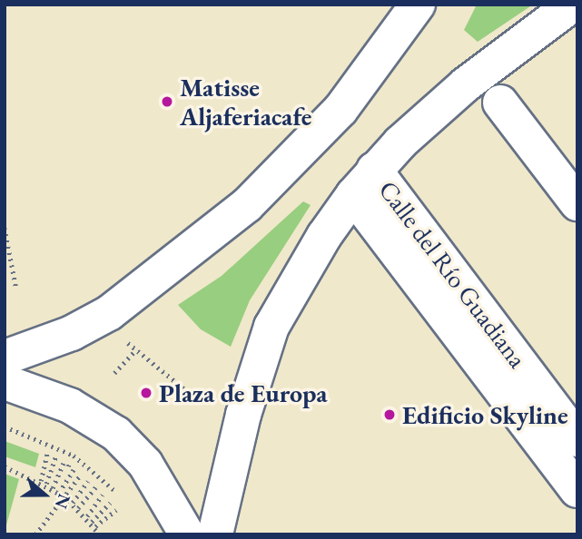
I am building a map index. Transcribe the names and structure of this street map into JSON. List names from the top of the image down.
{
  "streets": {
    "street": ["Calle del Río Guadiana"]
  },
  "places": ["Matisse Aljaferiacafe", "Plaza de Europa", "Edificio Skyline"],
  "north": "right"
}
